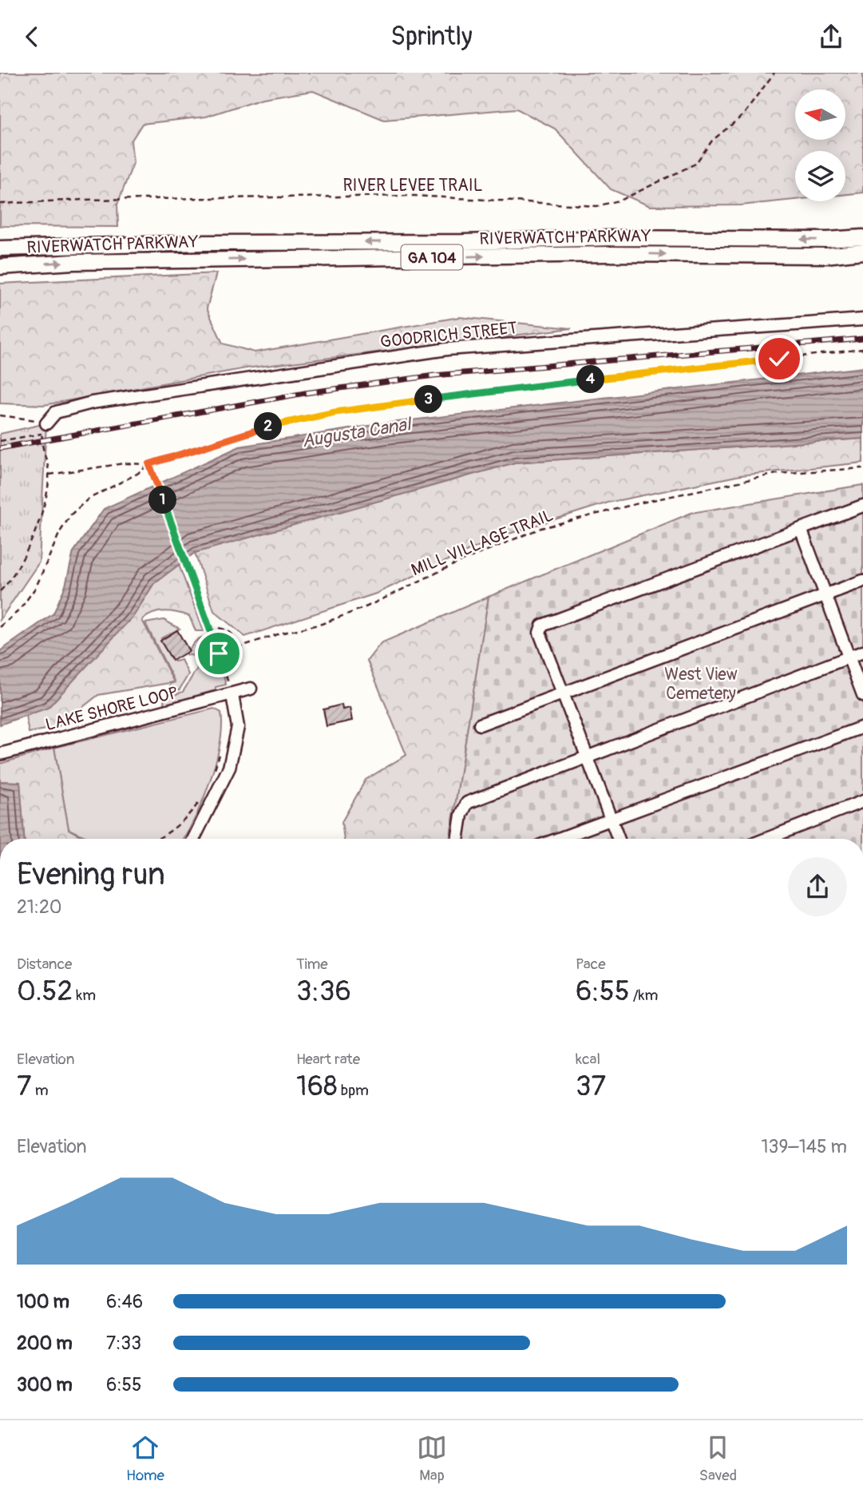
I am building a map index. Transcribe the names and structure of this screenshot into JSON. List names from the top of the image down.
{
  "streets": {
    "main road": ["RIVERWATCH PARKWAY", "GA 104"],
    "street": ["GOODRICH STREET", "LAKE SHORE LOOP"],
    "path": ["RIVER LEVEE TRAIL", "MILL VILLAGE TRAIL"]
  },
  "water": ["Augusta Canal"],
  "parks": ["West View Cemetery"],
  "north": "left",
  "page": {
    "header": "Sprintly",
    "pins": [
      "4",
      "3",
      "2",
      "1"
    ],
    "heading": ["Evening run", "21:20"],
    "stats": [
      ["Distance", "0.52 km"],
      ["Time", "3:36"],
      ["Pace", "6:55 /km"],
      ["Elevation", "7 m"],
      ["Heart rate", "168 bpm"],
      ["kcal", "37"]
    ],
    "chart": ["Elevation", "139–145 m"],
    "list": [
      {
        "name": "100 m",
        "note": "6:46"
      },
      {
        "name": "200 m",
        "note": "7:33"
      },
      {
        "name": "300 m",
        "note": "6:55"
      }
    ],
    "tabs": ["Home", "Map", "Saved"]
  }
}
